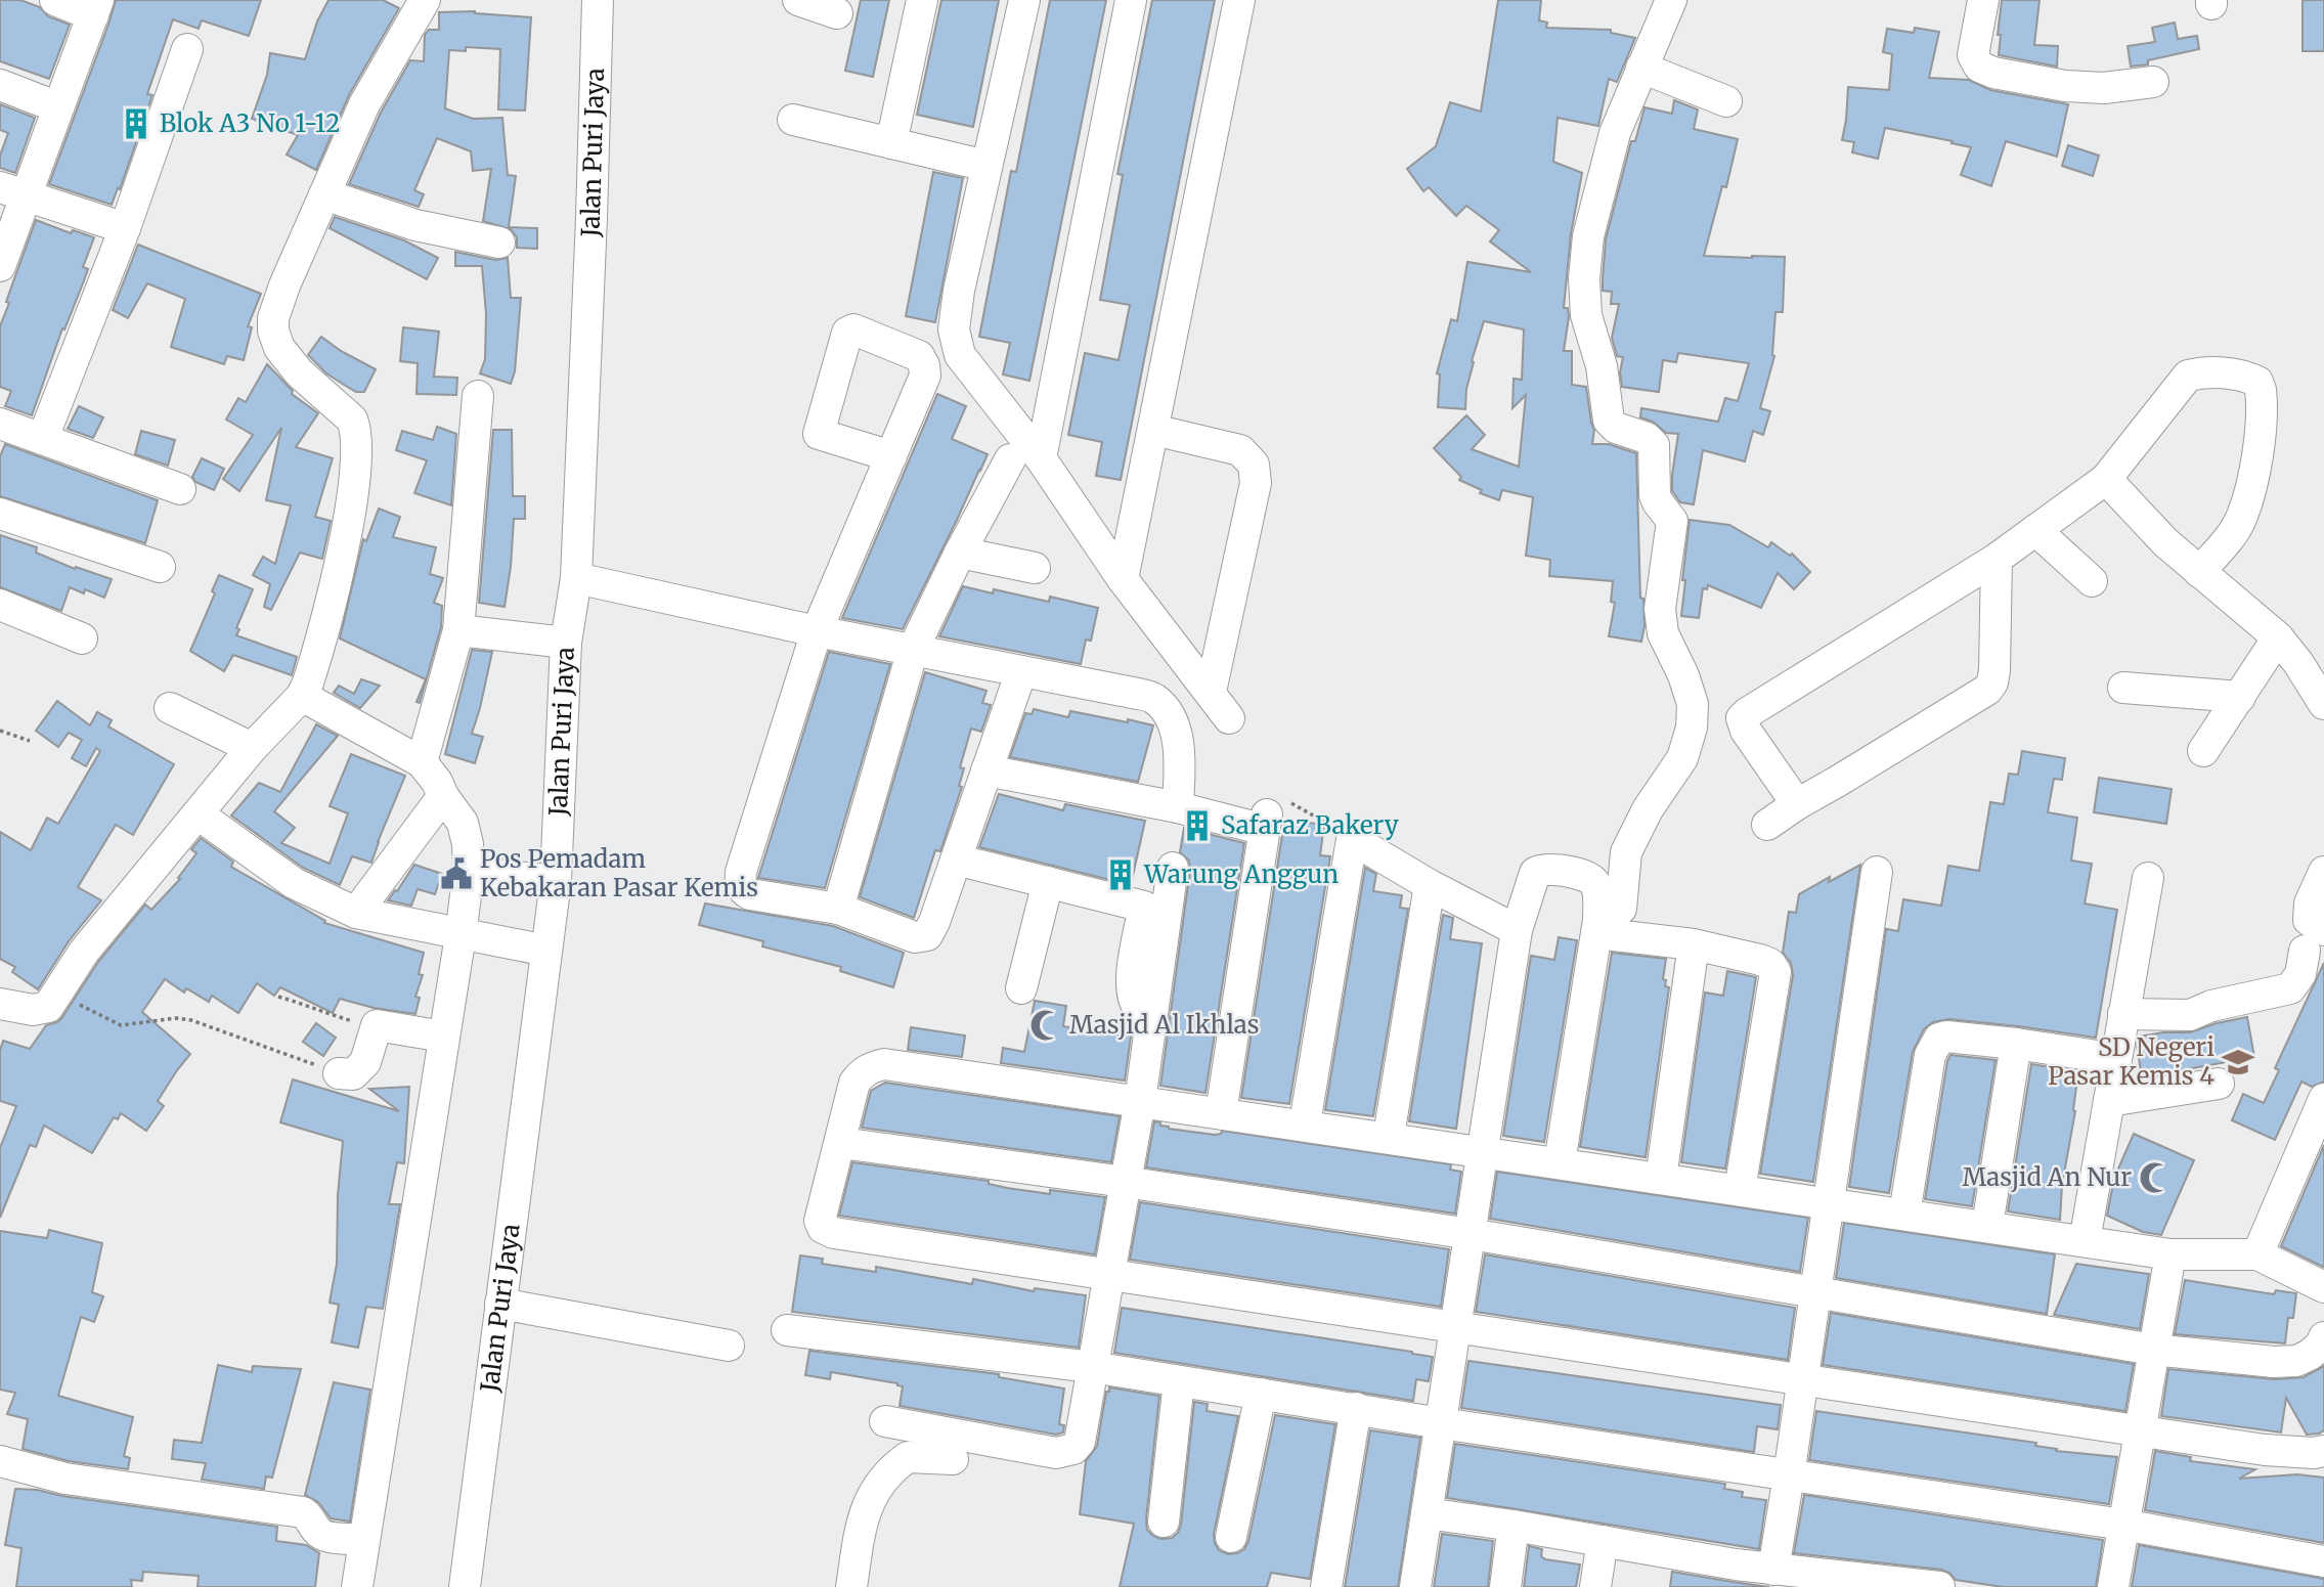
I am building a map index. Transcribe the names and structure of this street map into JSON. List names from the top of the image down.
{
  "streets": {
    "street": ["Jalan Puri Jaya"]
  },
  "places": {
    "building": ["Blok A3 No 1-12", "Safaraz Bakery", "Warung Anggun"],
    "public building": ["Pos Pemadam Kebakaran Pasar Kemis"],
    "mosque": ["Masjid Al Ikhlas", "Masjid An Nur"],
    "school or university": ["SD Negeri Pasar Kemis 4"]
  }
}
